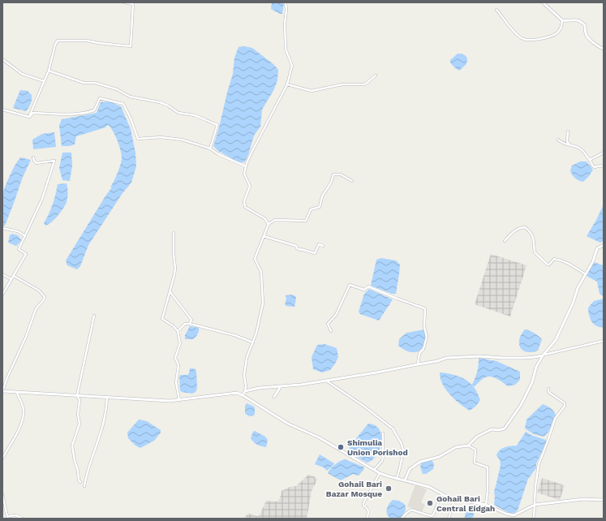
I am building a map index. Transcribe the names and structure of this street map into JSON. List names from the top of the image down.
{
  "places": ["Shimulia Union Porishod", "Gohail Bari Bazar Mosque", "Gohail Bari Central Eidgah"]
}
